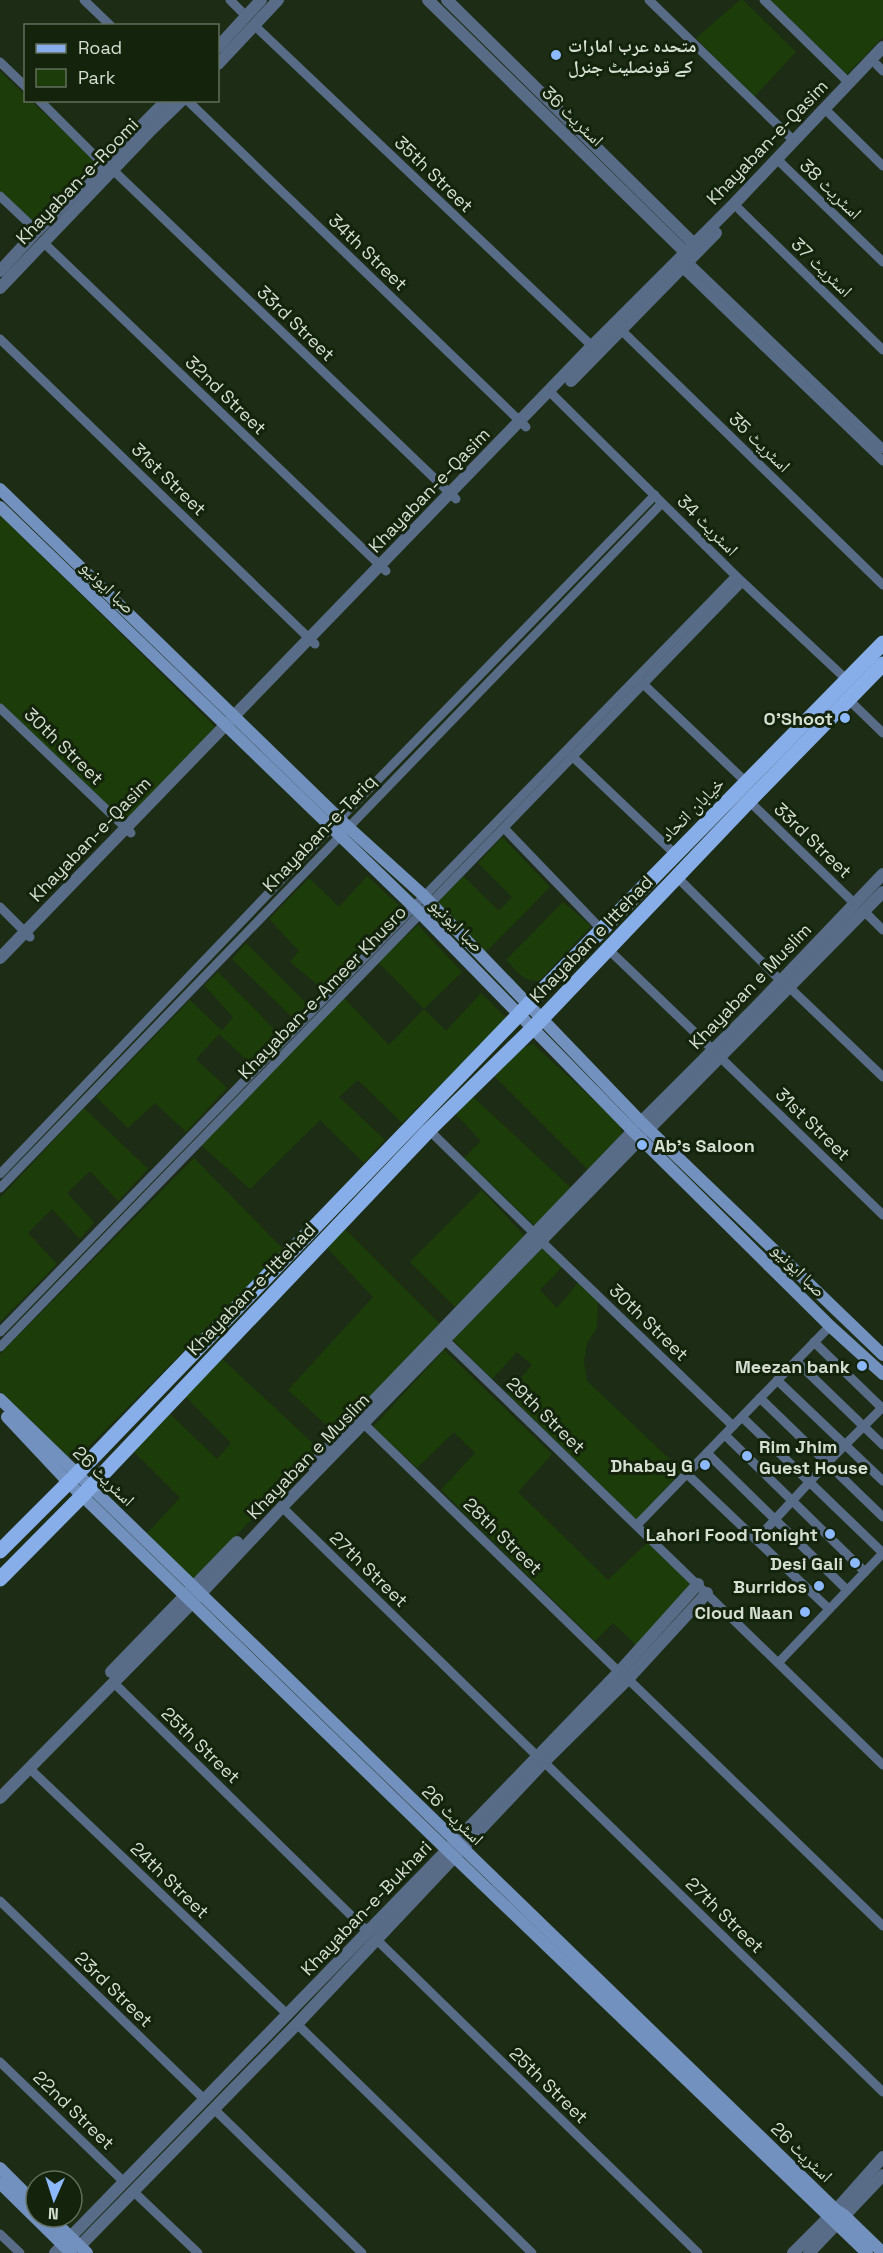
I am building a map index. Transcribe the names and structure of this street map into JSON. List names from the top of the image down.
{
  "streets": {
    "main road": [
      "صبا ایونیو",
      "خیابان اتحاد",
      "Khayaban e Ittehad",
      "Khayaban-e-Ittehad",
      "اسٹریٹ 26"
    ],
    "street": [
      "اسٹریٹ 36",
      "Khayaban-e-Qasim",
      "35th Street",
      "Khayaban-e-Roomi",
      "اسٹریٹ 38",
      "34th Street",
      "اسٹریٹ 37",
      "33rd Street",
      "32nd Street",
      "اسٹریٹ 35",
      "31st Street",
      "اسٹریٹ 34",
      "30th Street",
      "Khayaban-e-Tariq",
      "Khayaban e Muslim",
      "Khayaban-e-Ameer Khusro",
      "29th Street",
      "28th Street",
      "27th Street",
      "25th Street",
      "24th Street",
      "Khayaban-e-Bukhari",
      "23rd Street",
      "22nd Street"
    ]
  },
  "crossings": [
    ["اسٹریٹ 36", "Khayaban-e-Qasim"],
    ["Khayaban-e-Qasim", "35th Street"],
    ["Khayaban-e-Qasim", "اسٹریٹ 38"],
    ["Khayaban-e-Qasim", "34th Street"],
    ["Khayaban-e-Qasim", "اسٹریٹ 37"],
    ["Khayaban-e-Qasim", "33rd Street"],
    ["Khayaban-e-Qasim", "32nd Street"],
    ["Khayaban-e-Qasim", "اسٹریٹ 35"],
    ["Khayaban-e-Qasim", "31st Street"],
    ["Khayaban-e-Qasim", "اسٹریٹ 34"],
    ["Khayaban-e-Qasim", "صبا ایونیو"],
    ["Khayaban-e-Qasim", "30th Street"],
    ["Khayaban-e-Roomi", "33rd Street"],
    ["Khayaban-e-Roomi", "32nd Street"],
    ["33rd Street", "Khayaban e Muslim"],
    ["31st Street", "Khayaban e Ittehad"],
    ["31st Street", "Khayaban e Muslim"],
    ["اسٹریٹ 34", "خیابان اتحاد"],
    ["اسٹریٹ 34", "Khayaban-e-Tariq"],
    ["اسٹریٹ 34", "Khayaban-e-Ameer Khusro"],
    ["صبا ایونیو", "خیابان اتحاد"],
    ["صبا ایونیو", "Khayaban-e-Tariq"],
    ["صبا ایونیو", "Khayaban e Ittehad"],
    ["صبا ایونیو", "Khayaban e Muslim"],
    ["صبا ایونیو", "Khayaban-e-Ameer Khusro"],
    ["صبا ایونیو", "Khayaban-e-Ittehad"],
    ["30th Street", "Khayaban e Muslim"],
    ["30th Street", "Khayaban-e-Ittehad"],
    ["خیابان اتحاد", "Khayaban-e-Ittehad"],
    ["Khayaban e Ittehad", "Khayaban-e-Ittehad"],
    ["Khayaban e Muslim", "29th Street"],
    ["Khayaban e Muslim", "اسٹریٹ 26"],
    ["Khayaban e Muslim", "28th Street"],
    ["Khayaban e Muslim", "27th Street"],
    ["Khayaban e Muslim", "25th Street"],
    ["Khayaban e Muslim", "24th Street"],
    ["Khayaban-e-Ittehad", "اسٹریٹ 26"],
    ["29th Street", "Khayaban-e-Bukhari"],
    ["اسٹریٹ 26", "Khayaban-e-Bukhari"],
    ["28th Street", "Khayaban-e-Bukhari"],
    ["27th Street", "Khayaban-e-Bukhari"],
    ["25th Street", "Khayaban-e-Bukhari"],
    ["24th Street", "Khayaban-e-Bukhari"],
    ["Khayaban-e-Bukhari", "23rd Street"],
    ["Khayaban-e-Bukhari", "22nd Street"]
  ],
  "places": [
    "متحدہ عرب امارات کے قونصلیٹ جنرل",
    "O'Shoot",
    "Ab's Saloon",
    "Meezan bank",
    "Rim Jhim Guest House",
    "Dhabay G",
    "Lahori Food Tonight",
    "Desi Gali",
    "Burridos",
    "Cloud Naan"
  ],
  "legend": ["Road", "Park"],
  "north": "bottom"
}
